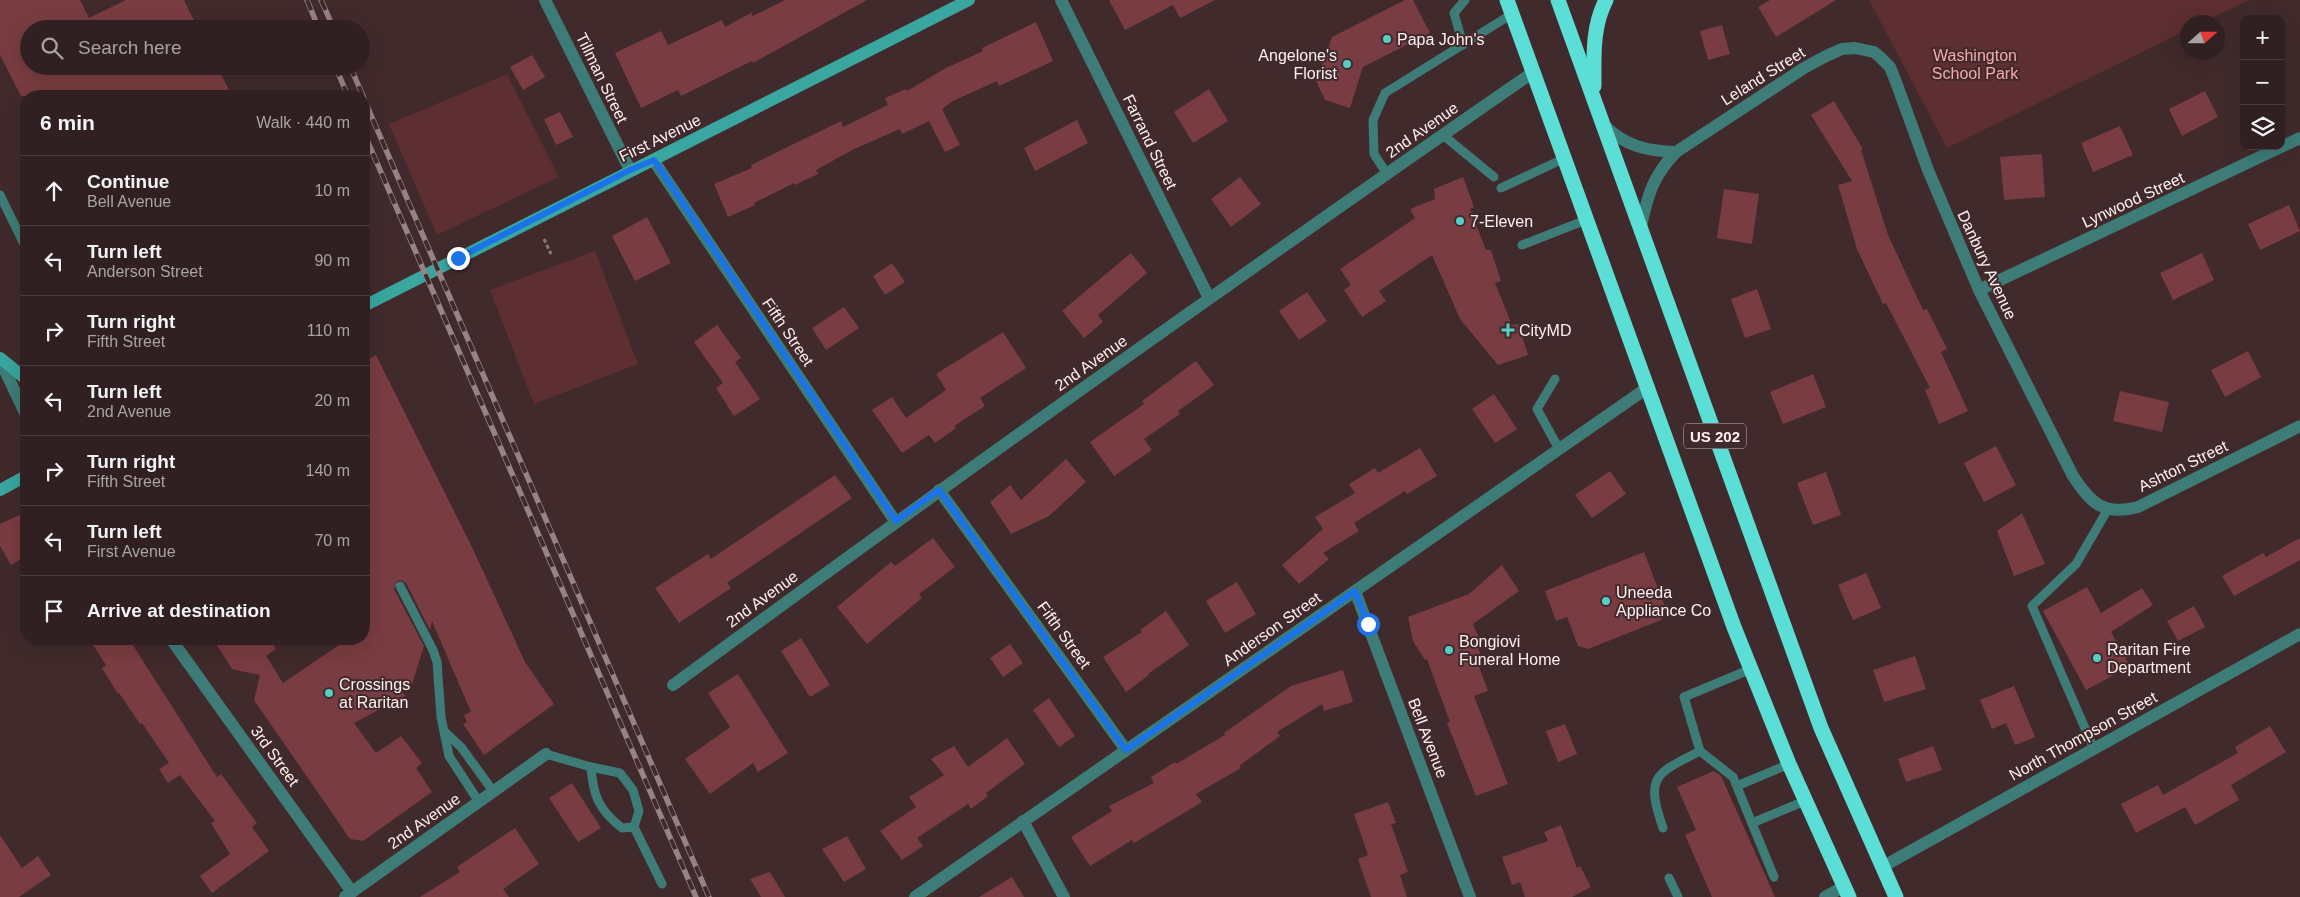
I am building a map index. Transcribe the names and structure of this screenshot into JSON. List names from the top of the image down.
{
  "streets": {
    "highway": ["US 202"],
    "street": [
      "Leland Street",
      "Tillman Street",
      "2nd Avenue",
      "First Avenue",
      "Farrand Street",
      "Lynwood Street",
      "Danbury Avenue",
      "Fifth Street",
      "Ashton Street",
      "Anderson Street",
      "North Thompson Street",
      "Bell Avenue",
      "3rd Street"
    ]
  },
  "crossings": [
    ["Leland Street", "Danbury Avenue"],
    ["Leland Street", "US 202"],
    ["Tillman Street", "First Avenue"],
    ["2nd Avenue", "Farrand Street"],
    ["2nd Avenue", "Fifth Street"],
    ["2nd Avenue", "US 202"],
    ["2nd Avenue", "3rd Street"],
    ["First Avenue", "Fifth Street"],
    ["Lynwood Street", "Danbury Avenue"],
    ["Danbury Avenue", "Ashton Street"],
    ["Fifth Street", "Anderson Street"],
    ["US 202", "Anderson Street"],
    ["US 202", "North Thompson Street"],
    ["Anderson Street", "Bell Avenue"]
  ],
  "parks": ["Washington School Park"],
  "places": {
    "other": [
      "Papa John's",
      "Angelone's Florist",
      "7-Eleven",
      "Uneeda Appliance Co",
      "Bongiovi Funeral Home",
      "Raritan Fire Department",
      "Crossings at Raritan"
    ],
    "health": ["CityMD"]
  },
  "north": "right",
  "page": {
    "map_buttons": ["+", "−"],
    "search": "Search here",
    "heading": ["6 min", "Walk · 440 m"],
    "list": [
      ["Continue", "Bell Avenue", "10 m"],
      ["Turn left", "Anderson Street", "90 m"],
      ["Turn right", "Fifth Street", "110 m"],
      ["Turn left", "2nd Avenue", "20 m"],
      ["Turn right", "Fifth Street", "140 m"],
      ["Turn left", "First Avenue", "70 m"],
      "Arrive at destination"
    ]
  }
}
